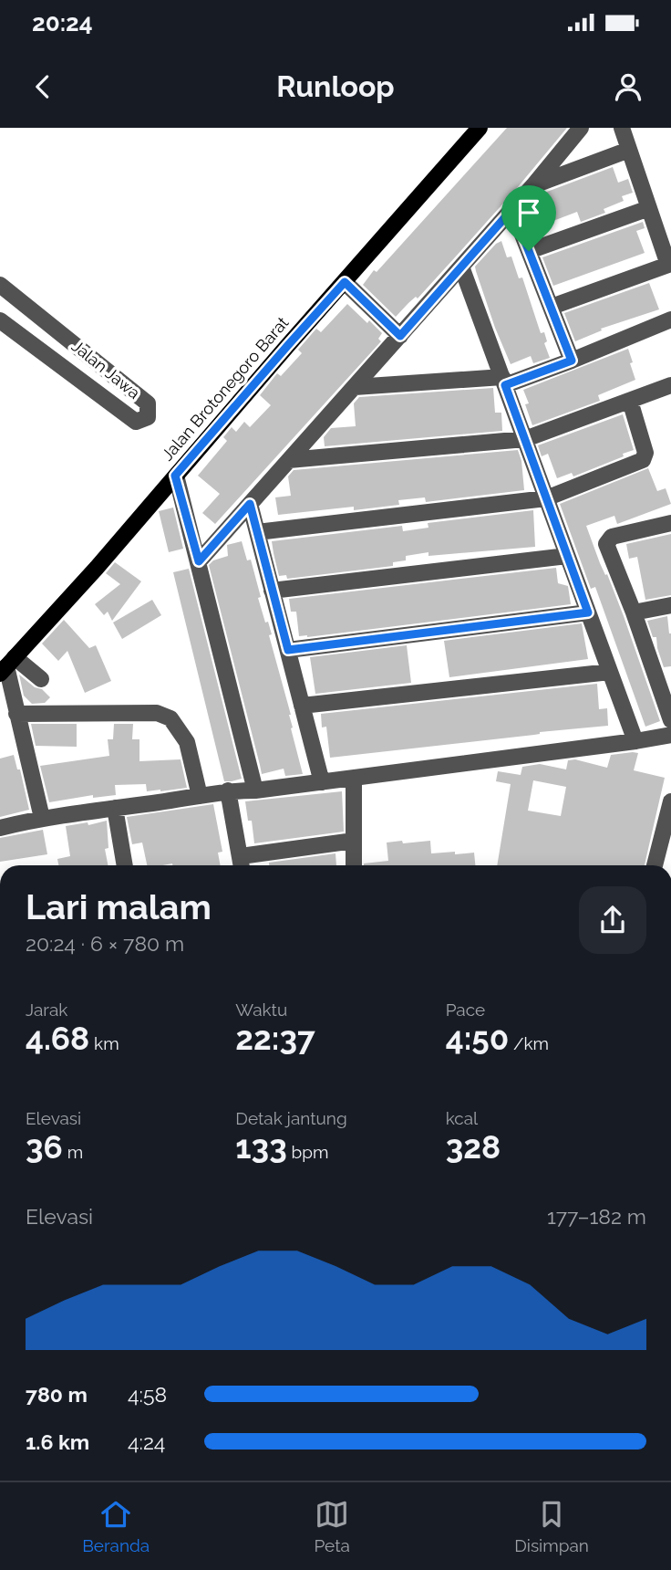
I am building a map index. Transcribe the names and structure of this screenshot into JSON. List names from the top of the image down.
{
  "streets": {
    "main road": ["Jalan Brotonegoro Barat"],
    "street": ["Jalan Jawa"]
  },
  "page": {
    "status": "20:24",
    "header": "Runloop",
    "heading": ["Lari malam", "20:24 · 6 × 780 m"],
    "stats": [
      ["Jarak", "4.68 km"],
      ["Waktu", "22:37"],
      ["Pace", "4:50 /km"],
      ["Elevasi", "36 m"],
      ["Detak jantung", "133 bpm"],
      ["kcal", "328"]
    ],
    "chart": ["Elevasi", "177–182 m"],
    "list": [
      {
        "name": "780 m",
        "note": "4:58"
      },
      {
        "name": "1.6 km",
        "note": "4:24"
      }
    ],
    "tabs": ["Beranda", "Peta", "Disimpan"]
  }
}
